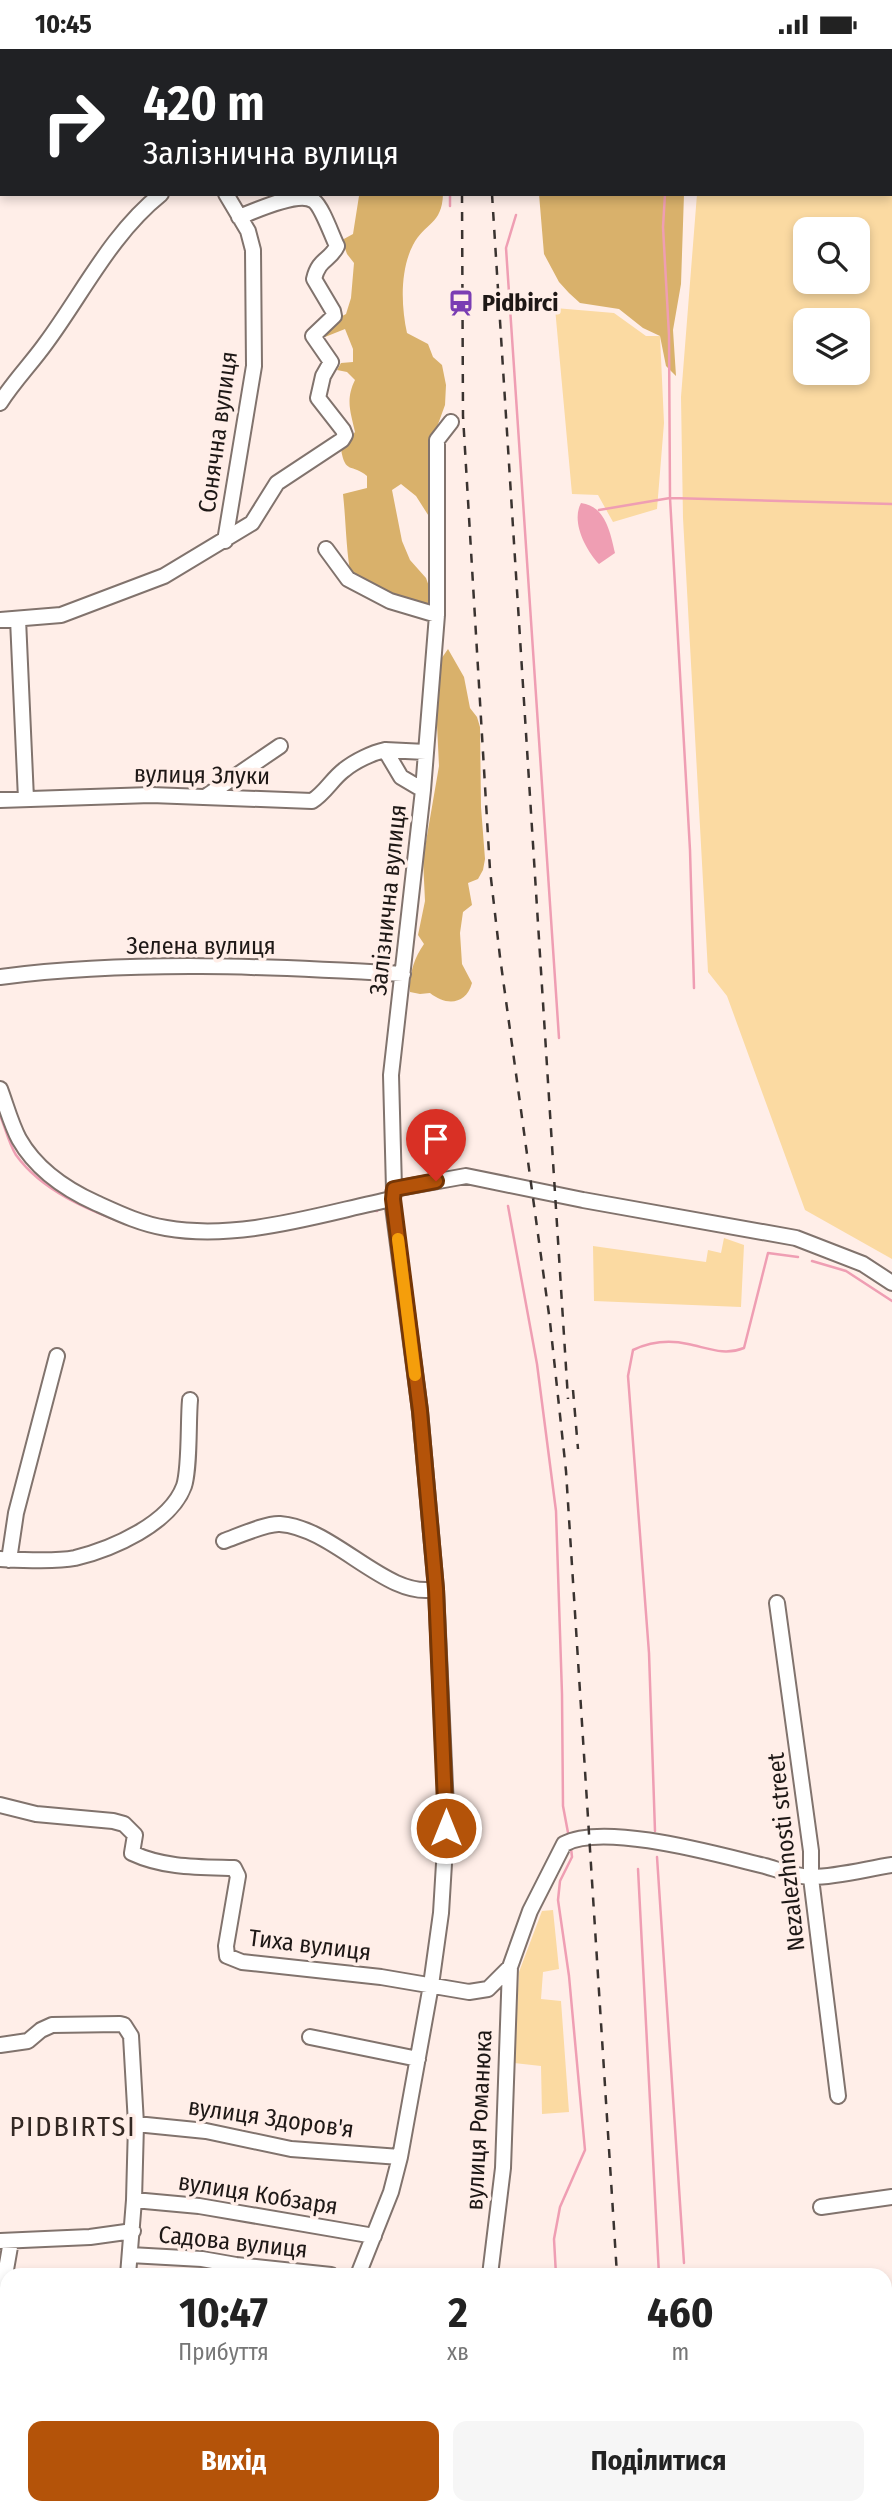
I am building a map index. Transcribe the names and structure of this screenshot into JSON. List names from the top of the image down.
{
  "streets": {
    "street": [
      "Сонячна вулиця",
      "вулиця Злуки",
      "Залізнична вулиця",
      "Зелена вулиця",
      "Nezalezhnosti street",
      "Тиха вулиця",
      "вулиця Здоров'я",
      "вулиця Романюка",
      "вулиця Кобзаря",
      "Садова вулиця"
    ]
  },
  "crossings": [
    ["вулиця Злуки", "Залізнична вулиця"],
    ["Залізнична вулиця", "Зелена вулиця"],
    ["Залізнична вулиця", "Тиха вулиця"],
    ["Залізнична вулиця", "вулиця Здоров'я"],
    ["Залізнична вулиця", "вулиця Романюка"],
    ["Залізнична вулиця", "вулиця Кобзаря"],
    ["Nezalezhnosti street", "вулиця Романюка"],
    ["Тиха вулиця", "вулиця Романюка"]
  ],
  "districts": ["PIDBIRTSI"],
  "places": {
    "station": ["Pidbirci"]
  },
  "page": {
    "status": "10:45",
    "turn": ["420 m", "Залізнична вулиця"],
    "eta": [
      "10:47",
      "Прибуття",
      "2",
      "хв",
      "460",
      "m"
    ],
    "buttons": ["Вихід", "Поділитися"]
  }
}
